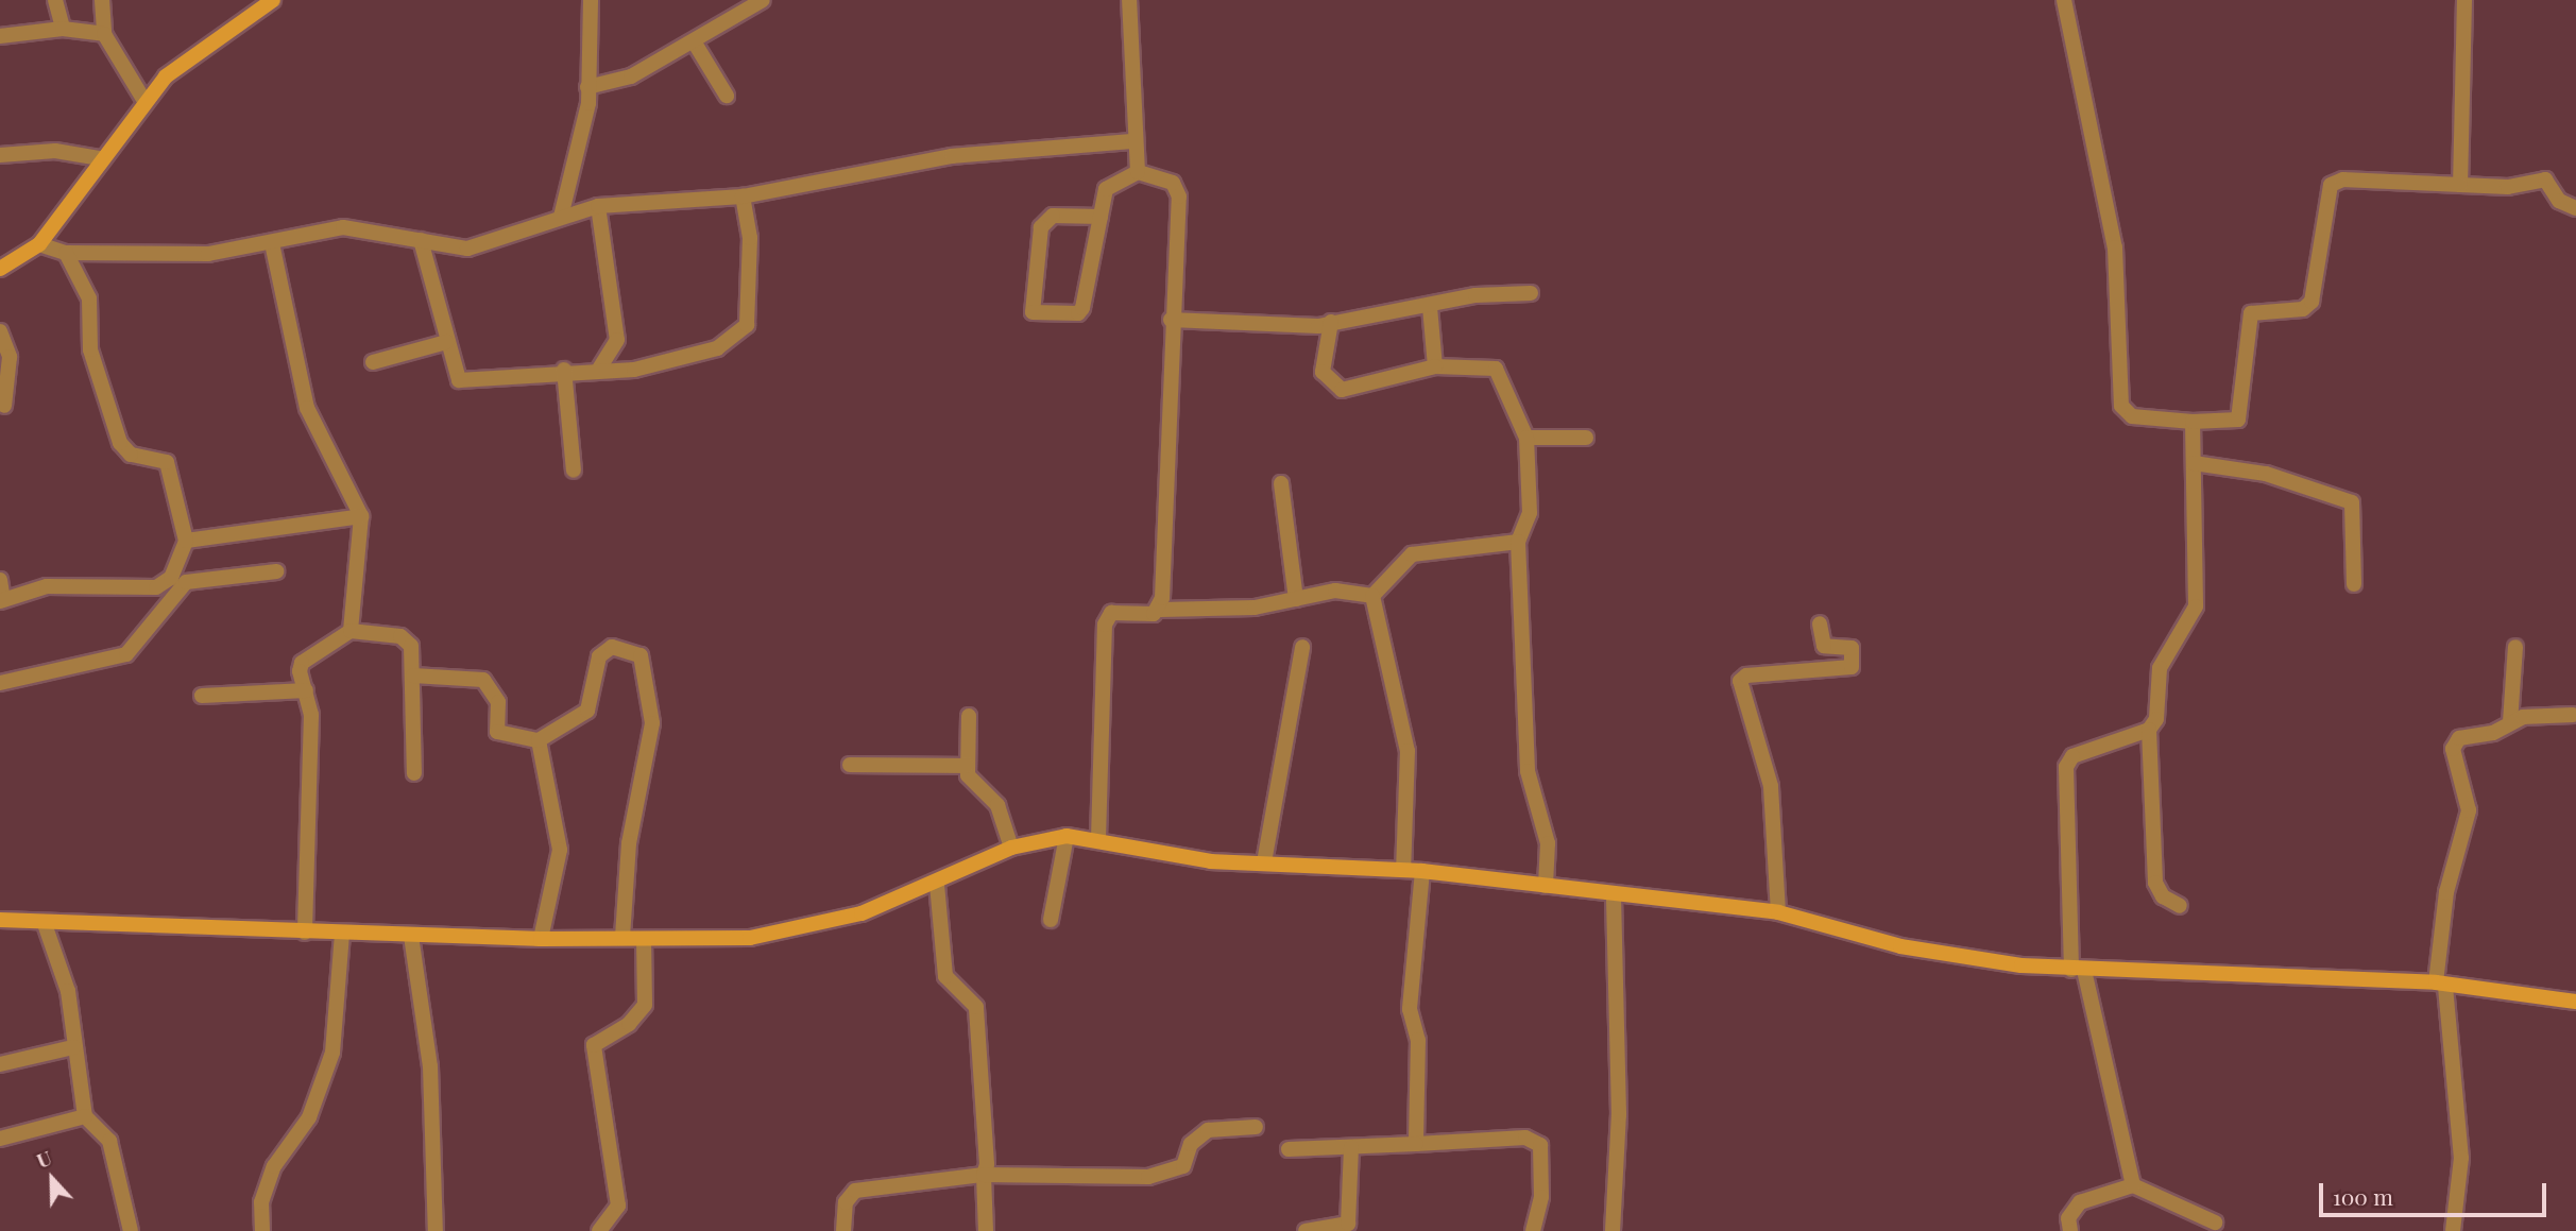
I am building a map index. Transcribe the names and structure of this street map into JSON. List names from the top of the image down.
{
  "scale_bar": "100 m",
  "north": "top"
}
